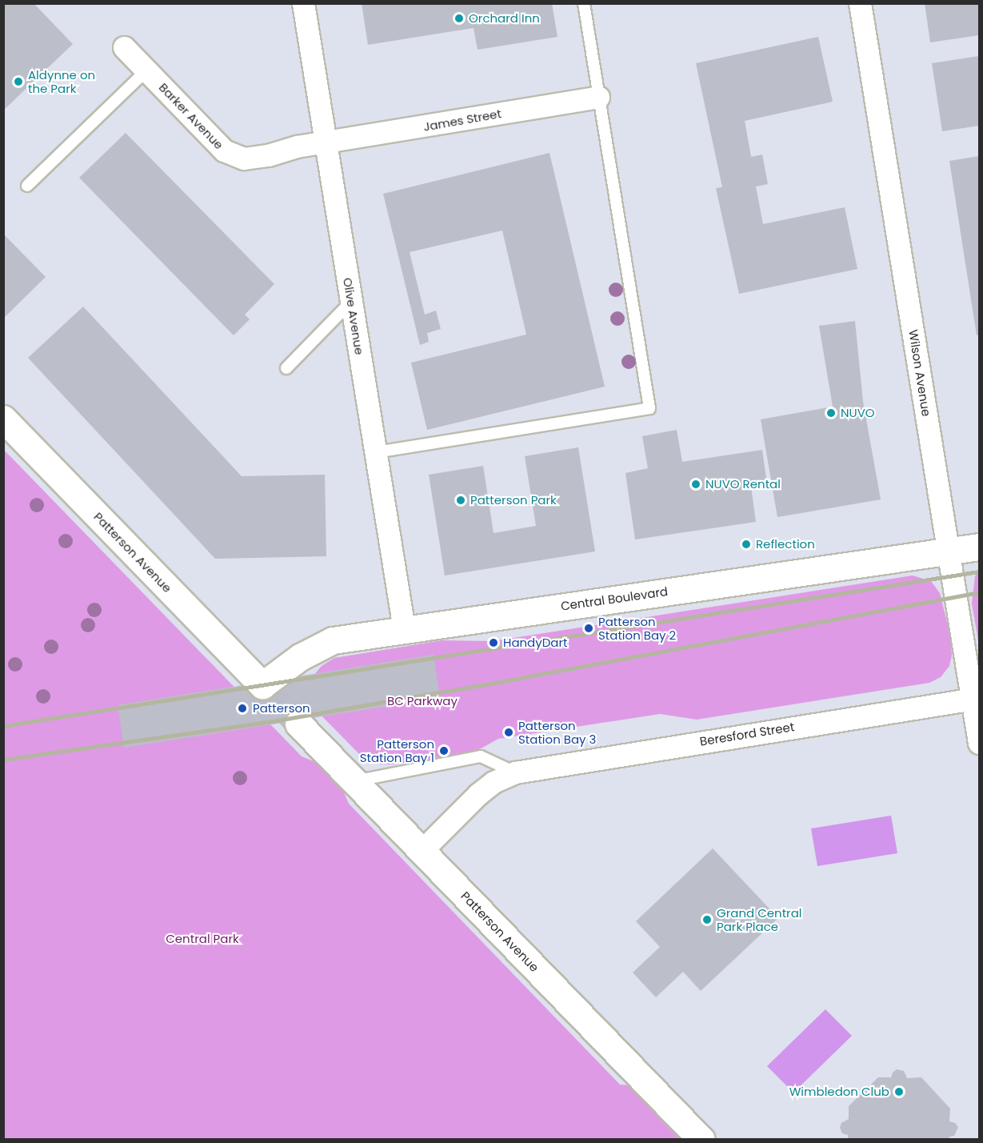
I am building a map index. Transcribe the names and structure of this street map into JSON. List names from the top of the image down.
{
  "streets": {
    "street": [
      "Barker Avenue",
      "James Street",
      "Olive Avenue",
      "Wilson Avenue",
      "Patterson Avenue",
      "Central Boulevard",
      "Beresford Street"
    ]
  },
  "crossings": [
    ["Barker Avenue", "James Street"],
    ["Barker Avenue", "Olive Avenue"],
    ["James Street", "Olive Avenue"],
    ["Olive Avenue", "Central Boulevard"],
    ["Wilson Avenue", "Central Boulevard"],
    ["Wilson Avenue", "Beresford Street"],
    ["Patterson Avenue", "Central Boulevard"],
    ["Patterson Avenue", "Beresford Street"]
  ],
  "parks": ["BC Parkway", "Central Park"],
  "places": [
    "Orchard Inn",
    "Aldynne on the Park",
    "NUVO",
    "NUVO Rental",
    "Patterson Park",
    "Reflection",
    "Patterson Station Bay 2",
    "HandyDart",
    "Patterson",
    "Patterson Station Bay 3",
    "Patterson Station Bay 1",
    "Grand Central Park Place",
    "Wimbledon Club"
  ]
}
